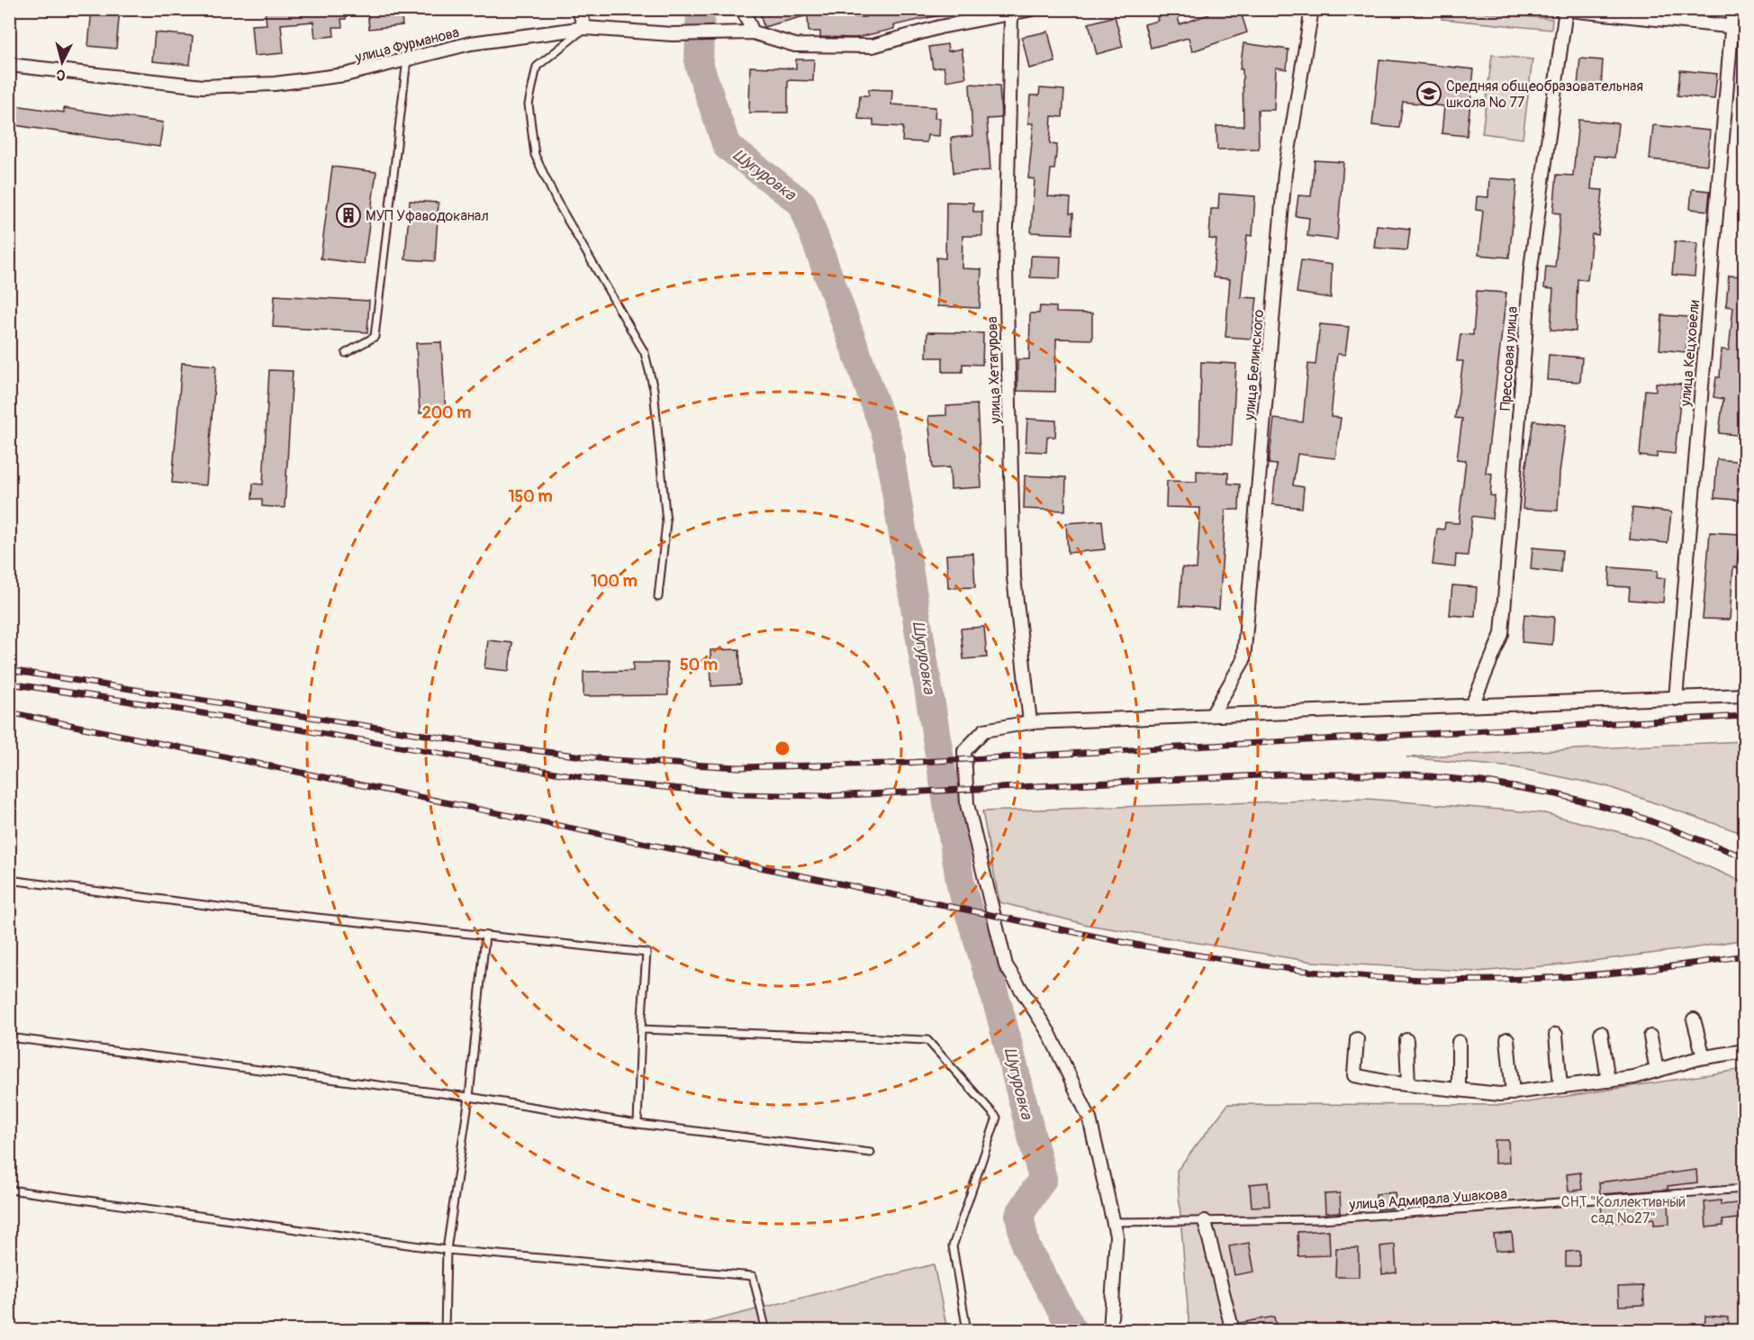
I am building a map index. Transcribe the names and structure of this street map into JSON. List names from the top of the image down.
{
  "streets": {
    "street": [
      "улица Фурманова",
      "улица Кецховели",
      "Прессовая улица",
      "улица Белинского",
      "улица Хетагурова"
    ],
    "lane": ["улица Адмирала Ушакова"]
  },
  "crossings": [
    ["улица Фурманова", "улица Хетагурова"]
  ],
  "water": ["Шугуровка"],
  "parks": ["СНТ \"Коллективный сад №27\""],
  "places": {
    "school or university": ["Средняя общеобразовательная школа № 77"],
    "building": ["МУП Уфаводоканал"]
  },
  "north": "bottom",
  "rings": [
    "200 m",
    "150 m",
    "100 m",
    "50 m"
  ]
}
